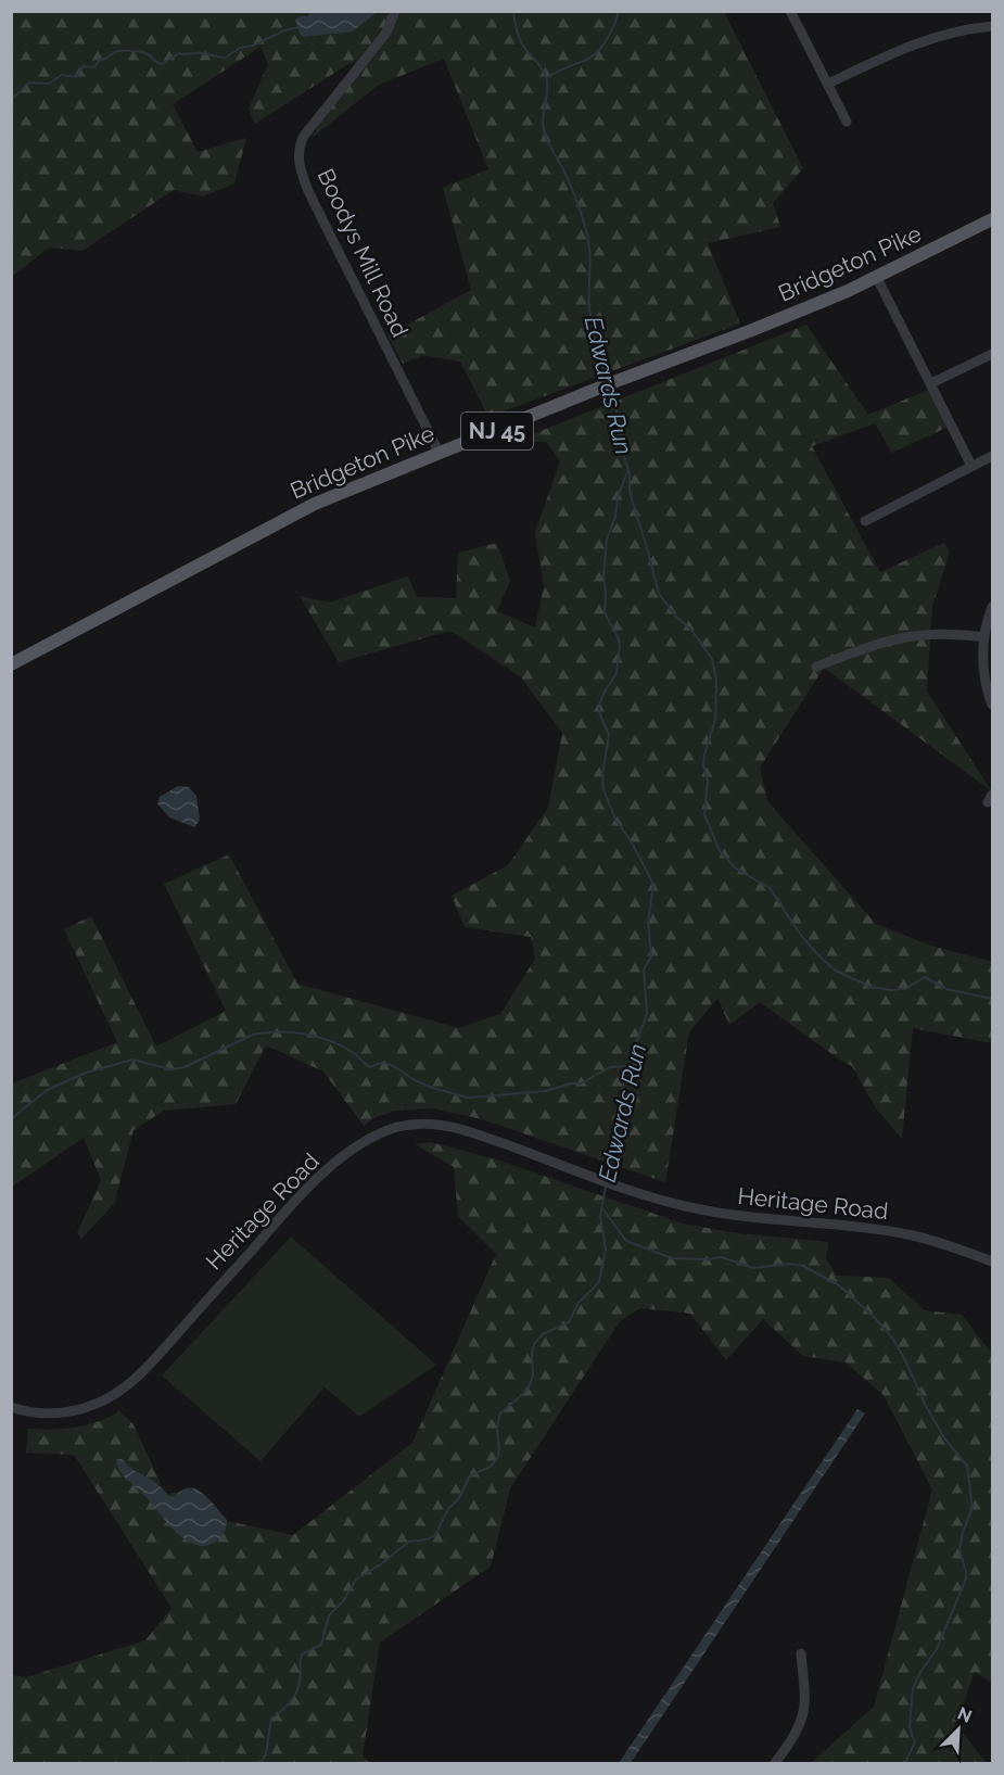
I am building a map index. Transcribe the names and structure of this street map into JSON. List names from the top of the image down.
{
  "streets": {
    "main road": ["Bridgeton Pike", "NJ 45"],
    "street": ["Boodys Mill Road", "Heritage Road"]
  },
  "crossings": [
    ["Boodys Mill Road", "Bridgeton Pike"]
  ],
  "water": ["Edwards Run"],
  "north": "top right"
}
